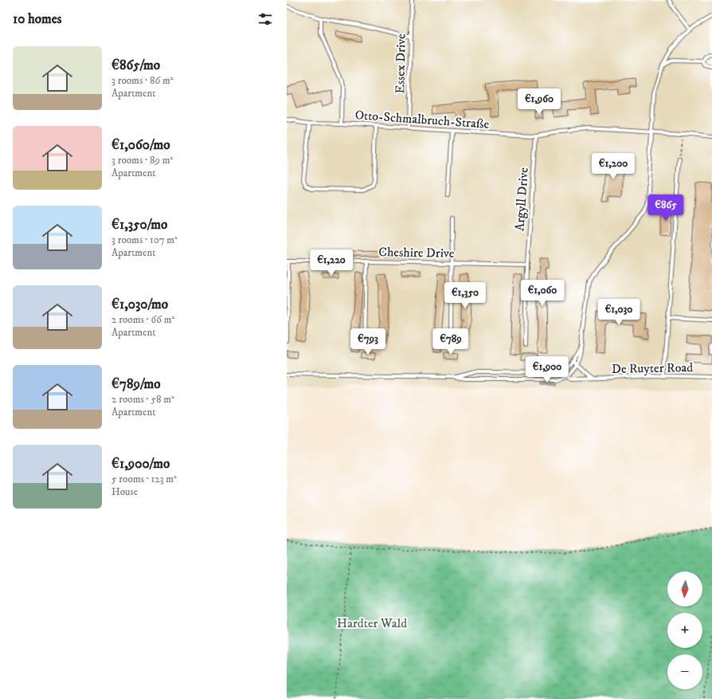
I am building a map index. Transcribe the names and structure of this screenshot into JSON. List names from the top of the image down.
{
  "streets": {
    "lane": [
      "Essex Drive",
      "Otto-Schmalbruch-Straße",
      "Argyll Drive",
      "Cheshire Drive",
      "De Ruyter Road"
    ]
  },
  "crossings": [
    ["Essex Drive", "Otto-Schmalbruch-Straße"],
    ["Otto-Schmalbruch-Straße", "Argyll Drive"],
    ["Argyll Drive", "Cheshire Drive"]
  ],
  "parks": ["Hardter Wald"],
  "north": "bottom",
  "page": {
    "heading": "10 homes",
    "list": [
      {
        "name": "€865/mo",
        "note": "3 rooms · 86 m² · Apartment"
      },
      {
        "name": "€1,060/mo",
        "note": "3 rooms · 89 m² · Apartment"
      },
      {
        "name": "€1,350/mo",
        "note": "3 rooms · 107 m² · Apartment"
      },
      {
        "name": "€1,030/mo",
        "note": "2 rooms · 66 m² · Apartment"
      },
      {
        "name": "€789/mo",
        "note": "2 rooms · 58 m² · Apartment"
      },
      {
        "name": "€1,900/mo",
        "note": "5 rooms · 123 m² · House"
      }
    ],
    "price": [
      "€1,960",
      "€1,200",
      "€865",
      "€1,220",
      "€1,060",
      "€1,350",
      "€1,030",
      "€793",
      "€789",
      "€1,900"
    ],
    "map_buttons": ["+", "−"]
  }
}
